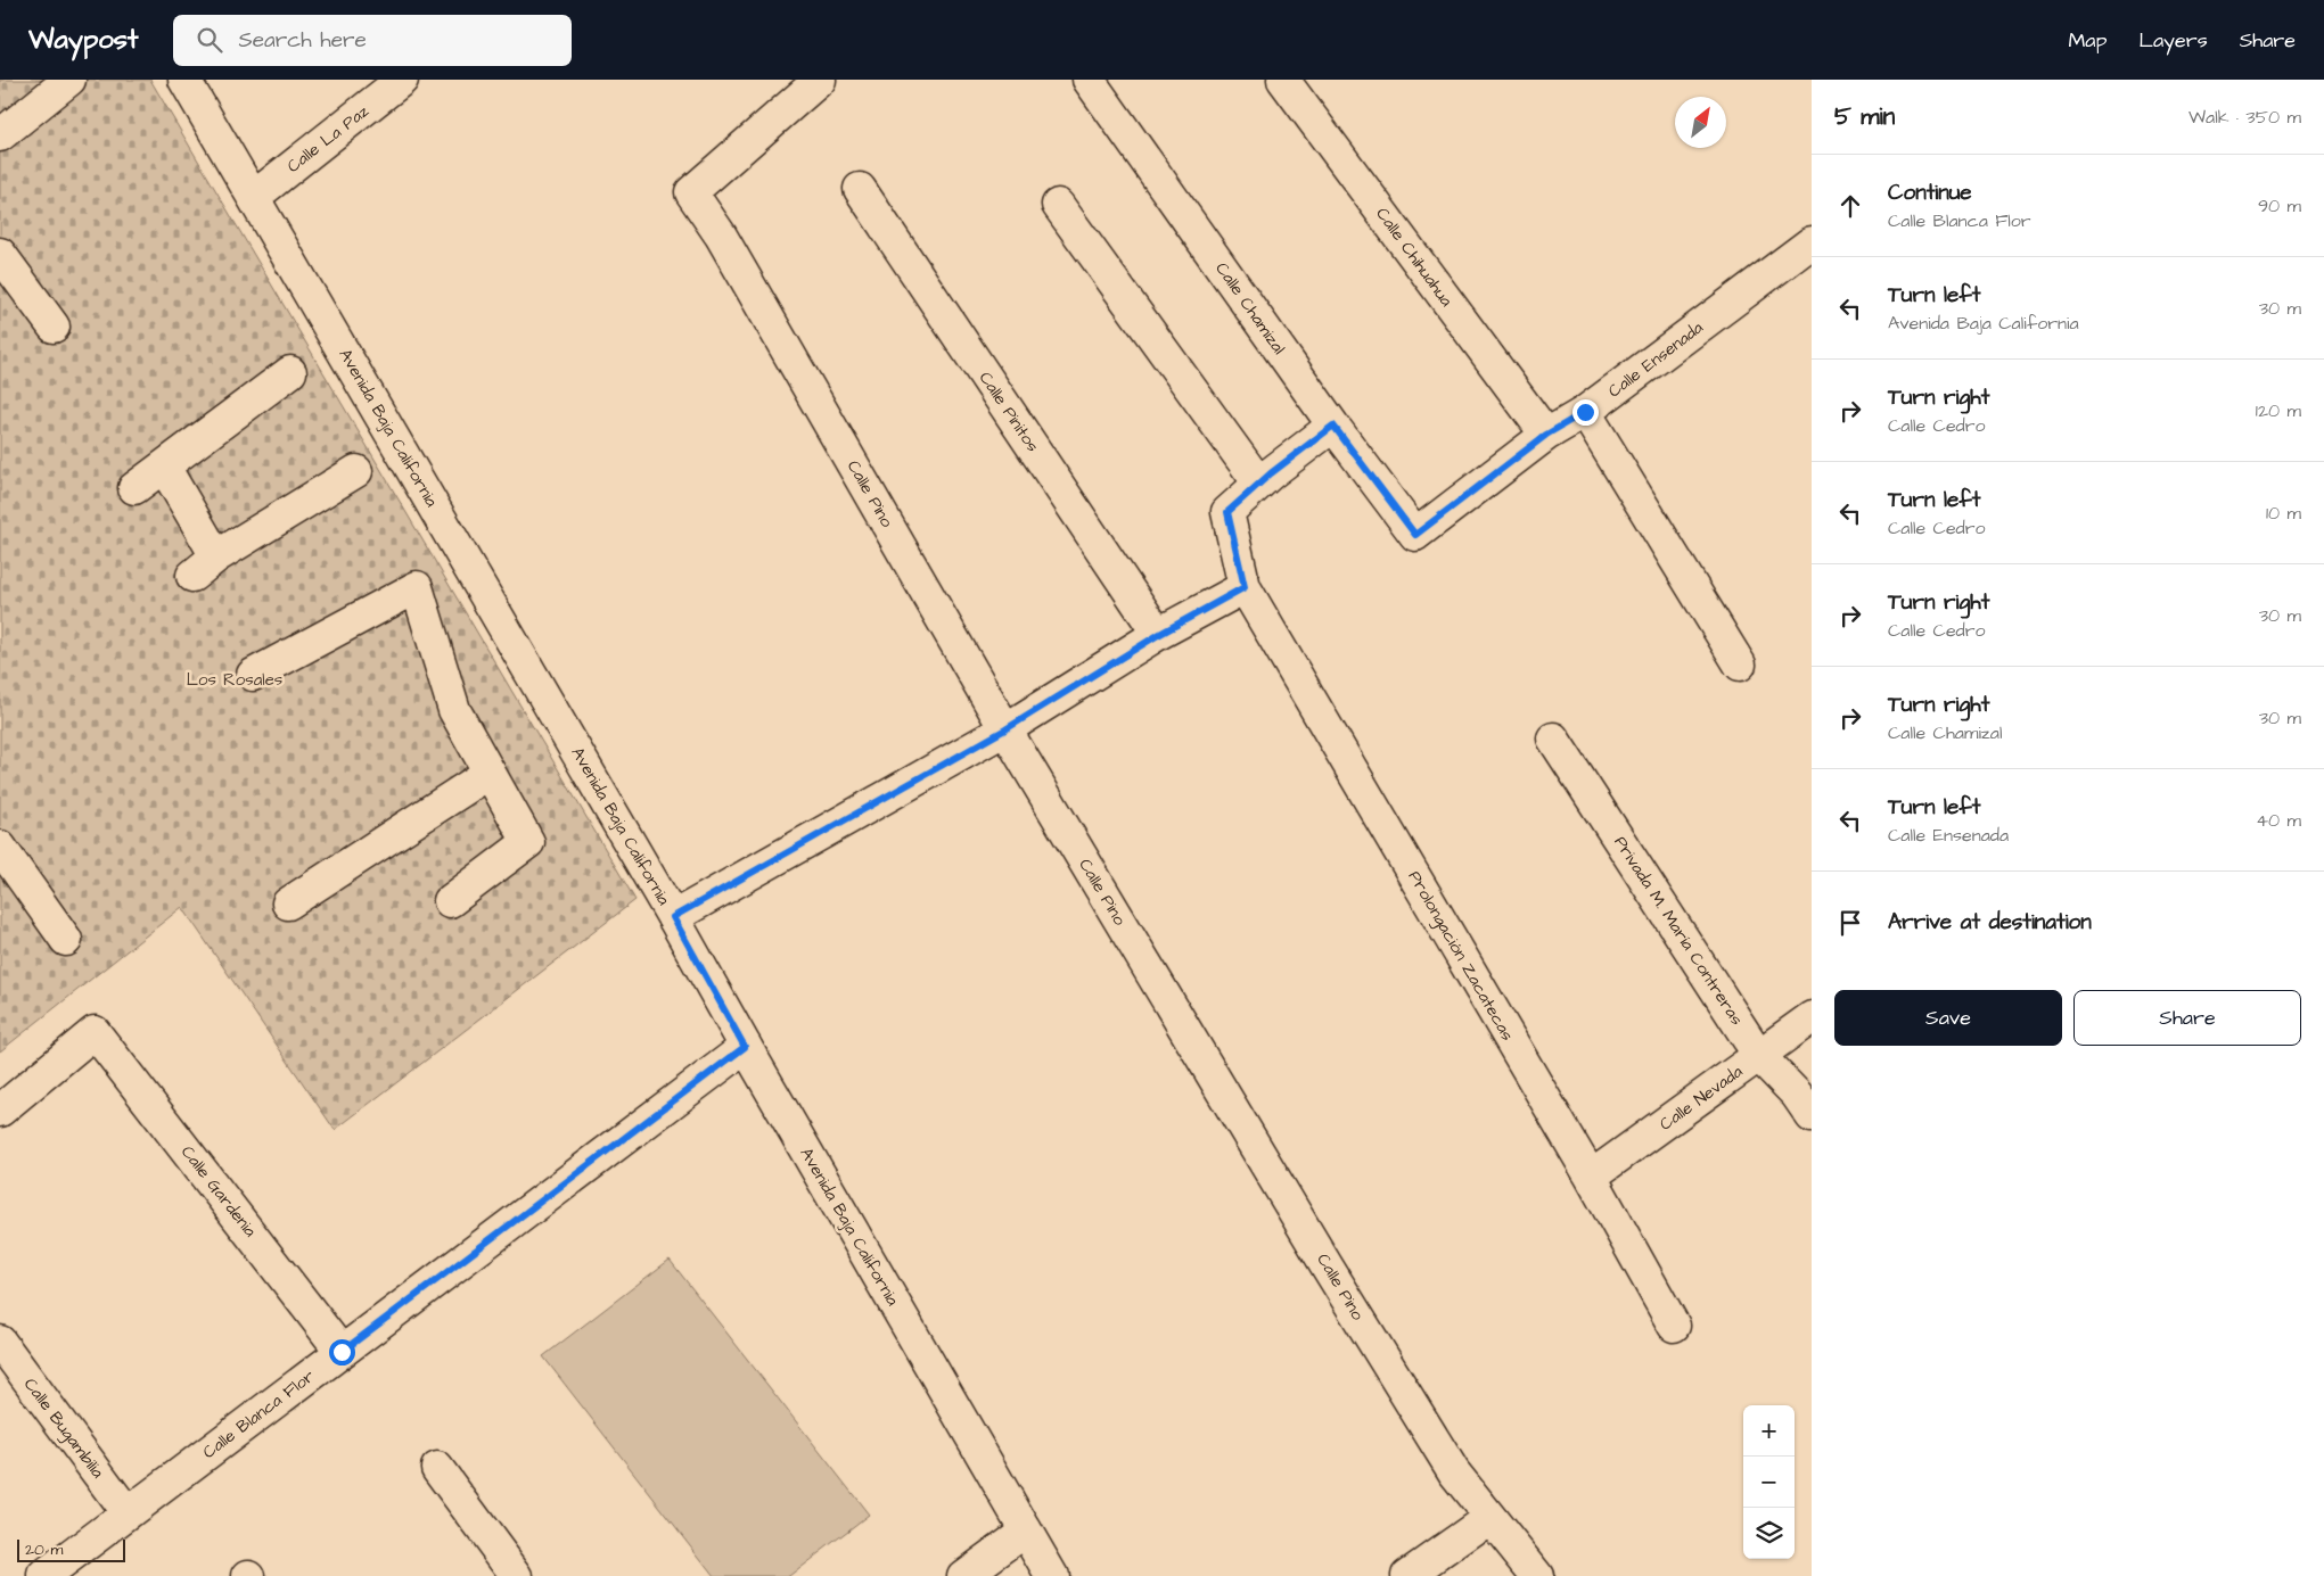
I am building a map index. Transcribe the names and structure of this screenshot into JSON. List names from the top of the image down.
{
  "streets": {
    "street": [
      "Calle La Paz",
      "Calle Chihuahua",
      "Calle Chamizal",
      "Calle Ensenada",
      "Calle Pinitos",
      "Avenida Baja California",
      "Calle Pino",
      "Privada M. María Contreras",
      "Prolongación Zacatecas",
      "Calle Nevada",
      "Calle Gardenia",
      "Calle Blanca Flor",
      "Calle Bugambilia"
    ]
  },
  "crossings": [
    ["Calle La Paz", "Avenida Baja California"],
    ["Calle Chihuahua", "Calle Ensenada"],
    ["Calle Chamizal", "Calle Ensenada"],
    ["Avenida Baja California", "Calle Blanca Flor"],
    ["Privada M. María Contreras", "Calle Nevada"],
    ["Prolongación Zacatecas", "Calle Nevada"],
    ["Calle Gardenia", "Calle Blanca Flor"],
    ["Calle Blanca Flor", "Calle Bugambilia"]
  ],
  "parks": ["Los Rosales"],
  "scale_bar": "20 m",
  "north": "top right",
  "page": {
    "header": "Waypost",
    "search": "Search here",
    "nav": ["Map", "Layers", "Share"],
    "heading": ["5 min", "Walk · 350 m"],
    "list": [
      ["Continue", "Calle Blanca Flor", "90 m"],
      ["Turn left", "Avenida Baja California", "30 m"],
      ["Turn right", "Calle Cedro", "120 m"],
      ["Turn left", "Calle Cedro", "10 m"],
      ["Turn right", "Calle Cedro", "30 m"],
      ["Turn right", "Calle Chamizal", "30 m"],
      ["Turn left", "Calle Ensenada", "40 m"],
      "Arrive at destination"
    ],
    "buttons": ["Save", "Share"],
    "map_buttons": ["+", "−"],
    "scale": "20 m"
  }
}
